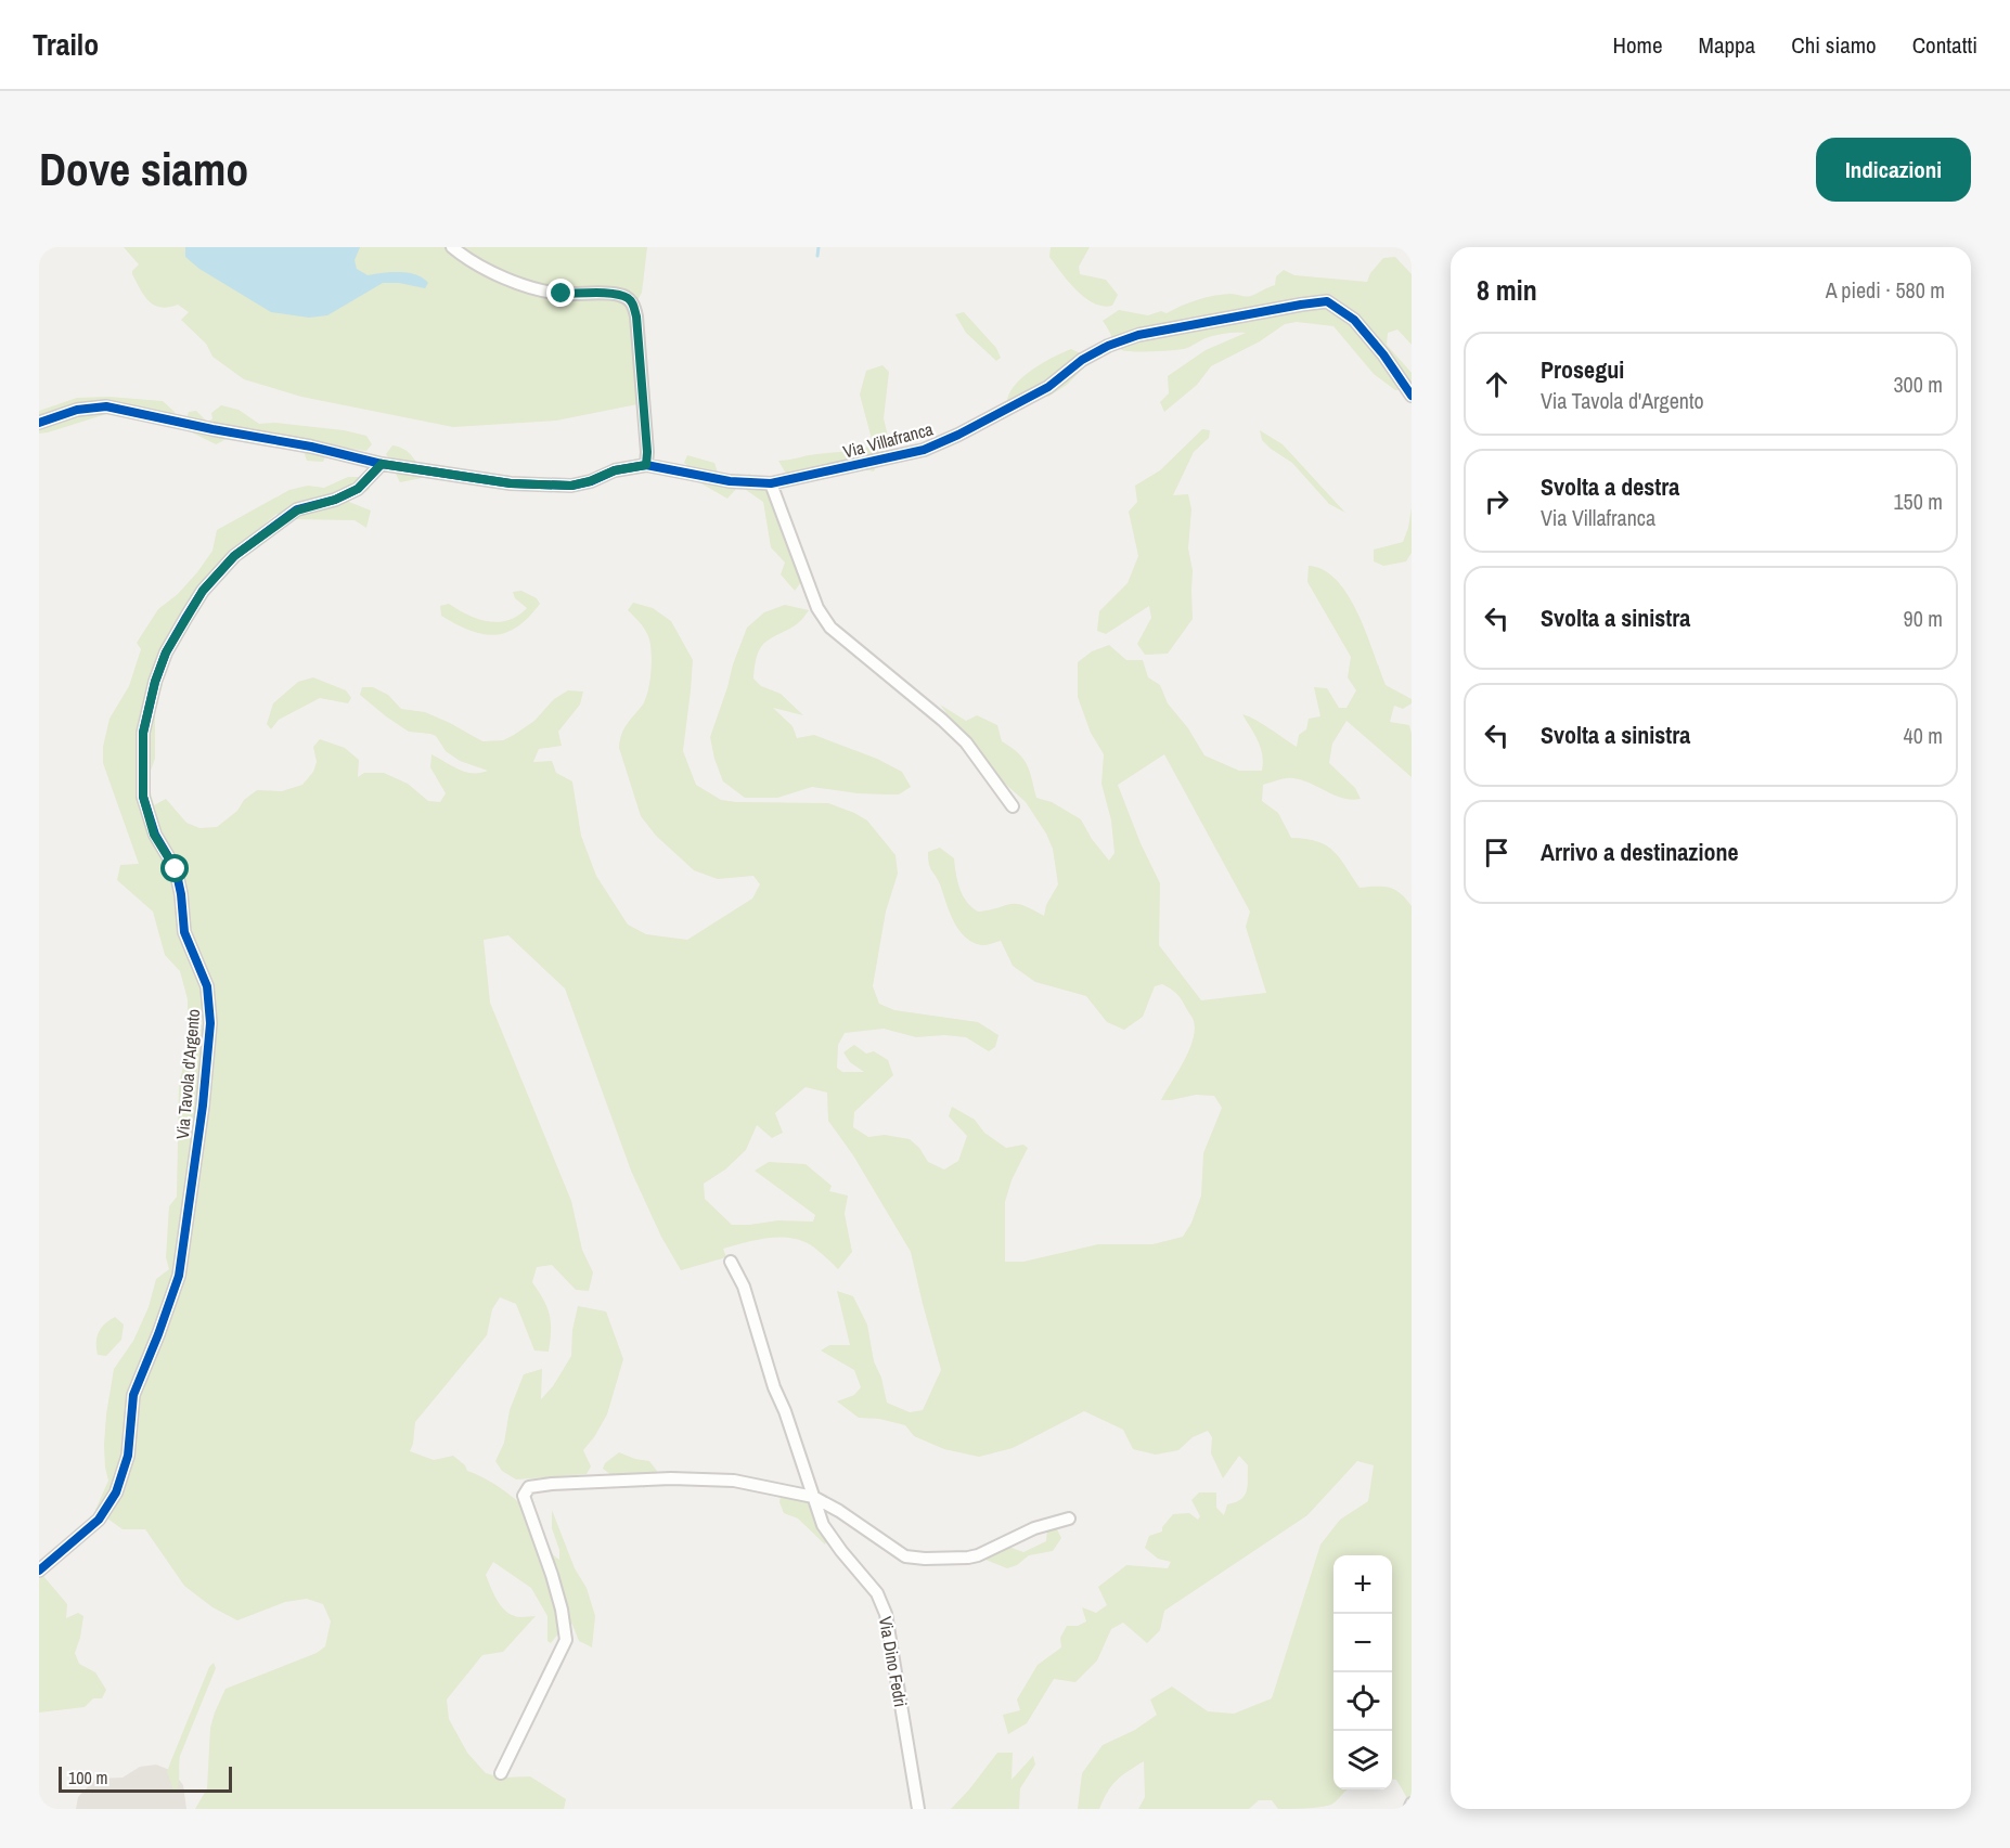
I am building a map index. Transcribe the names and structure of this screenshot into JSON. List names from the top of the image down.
{
  "streets": {
    "street": ["Via Villafranca", "Via Tavola d'Argento", "Via Dino Fedri"]
  },
  "crossings": [
    ["Via Villafranca", "Via Tavola d'Argento"]
  ],
  "scale_bar": "100 m",
  "page": {
    "header": "Trailo",
    "nav": [
      "Home",
      "Mappa",
      "Chi siamo",
      "Contatti"
    ],
    "buttons": "Indicazioni",
    "title": "Dove siamo",
    "heading": ["8 min", "A piedi · 580 m"],
    "list": [
      ["Prosegui", "Via Tavola d'Argento", "300 m"],
      ["Svolta a destra", "Via Villafranca", "150 m"],
      ["Svolta a sinistra", "90 m"],
      ["Svolta a sinistra", "40 m"],
      "Arrivo a destinazione"
    ],
    "map_buttons": ["+", "−"],
    "scale": "100 m"
  }
}
